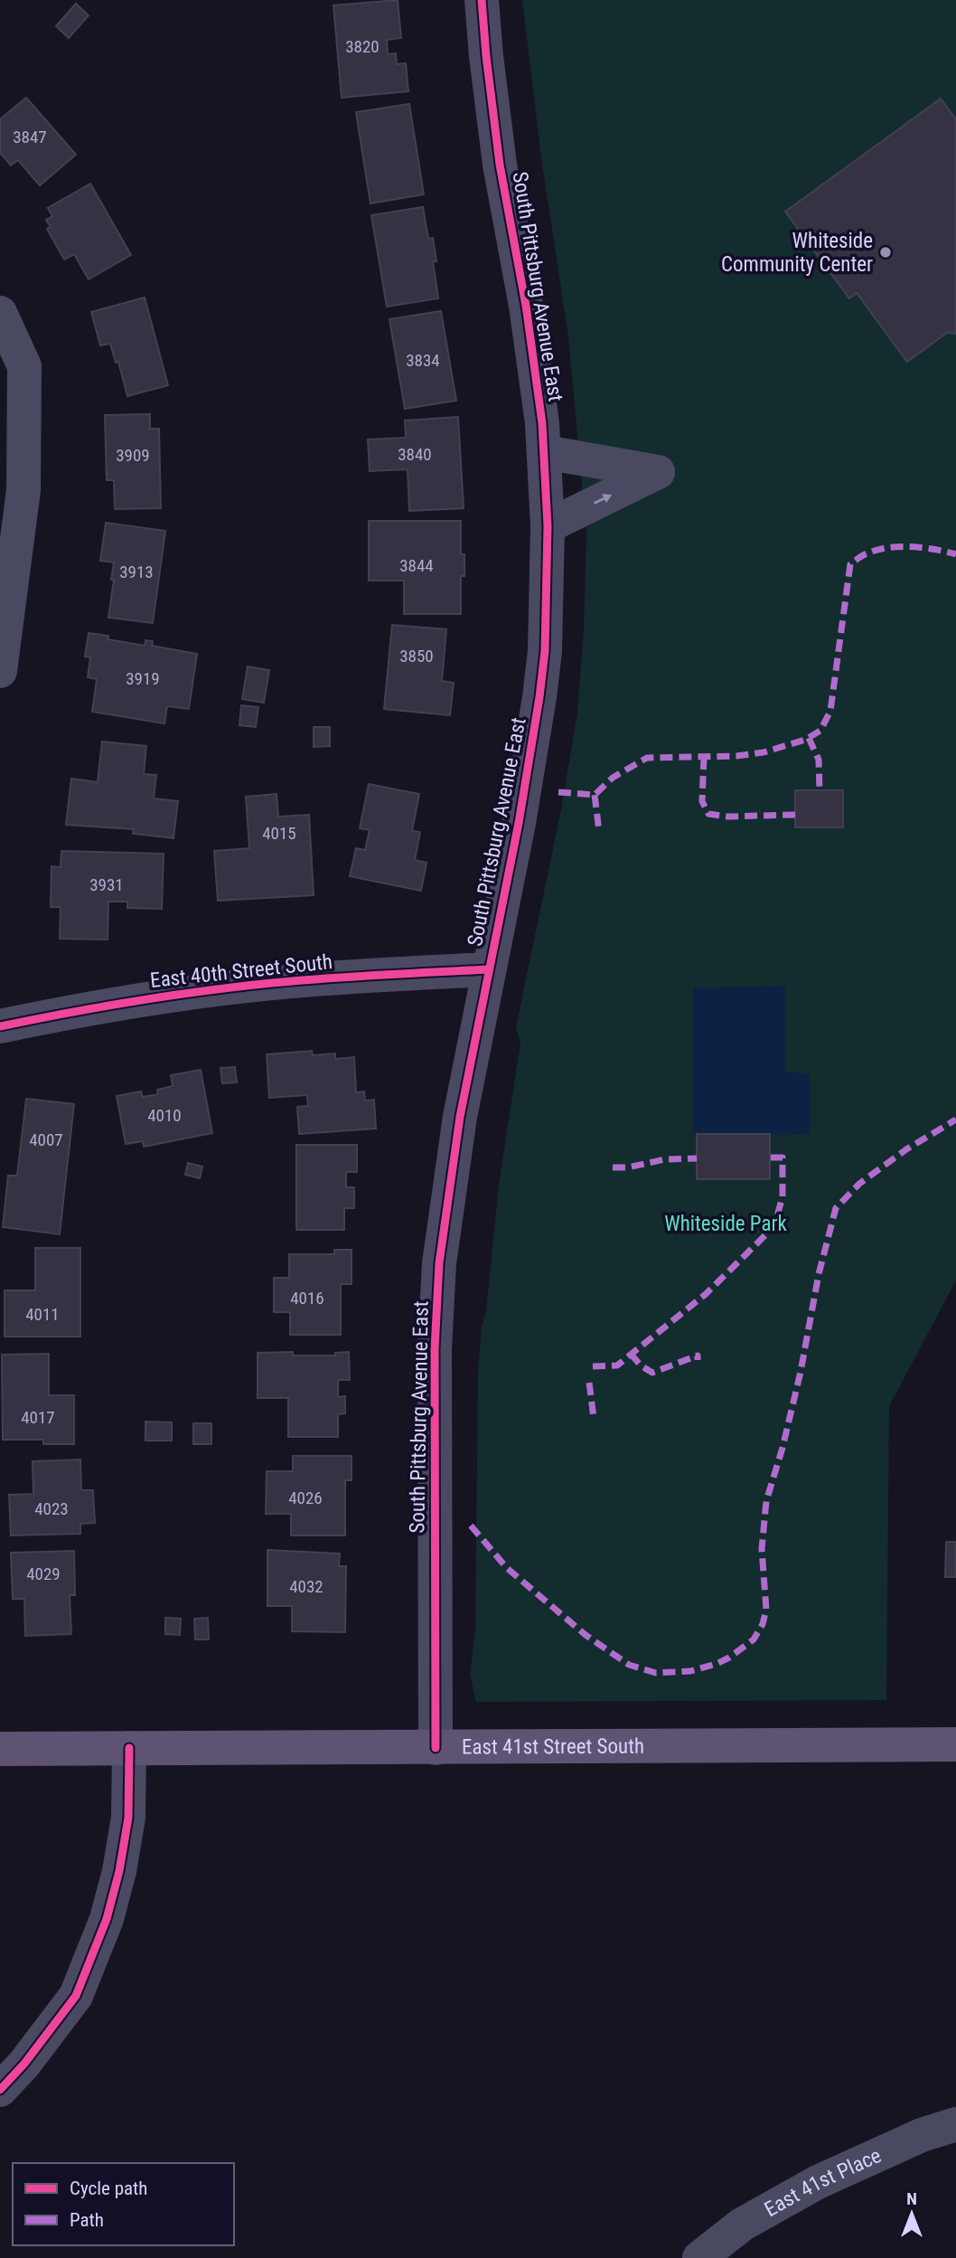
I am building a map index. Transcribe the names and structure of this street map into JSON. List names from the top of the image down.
{
  "streets": {
    "main road": ["East 41st Street South"],
    "street": ["South Pittsburg Avenue East", "East 40th Street South", "East 41st Place"]
  },
  "crossings": [
    ["South Pittsburg Avenue East", "East 40th Street South"],
    ["South Pittsburg Avenue East", "East 41st Street South"]
  ],
  "parks": ["Whiteside Park"],
  "places": ["Whiteside Community Center"],
  "house_numbers": [
    "3820",
    "3847",
    "3834",
    "3840",
    "3909",
    "3844",
    "3913",
    "3850",
    "3919",
    "4015",
    "3931",
    "4010",
    "4007",
    "4016",
    "4011",
    "4017",
    "4026",
    "4023",
    "4029",
    "4032"
  ],
  "legend": ["Cycle path", "Path"],
  "north": "top"
}
